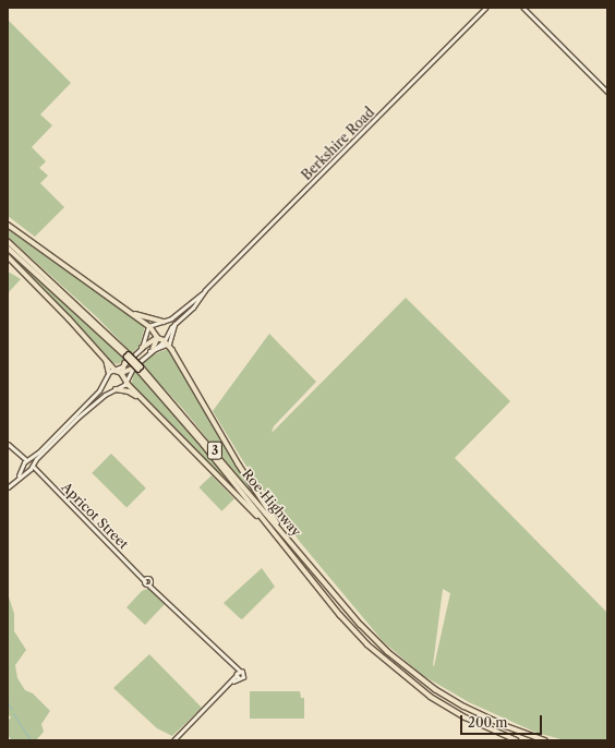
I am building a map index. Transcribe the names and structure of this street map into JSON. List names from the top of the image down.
{
  "streets": {
    "highway": ["3", "Roe Highway"],
    "main road": ["Berkshire Road"],
    "street": ["Apricot Street"]
  },
  "crossings": [
    ["Berkshire Road", "Apricot Street"]
  ],
  "scale_bar": "200 m"
}
